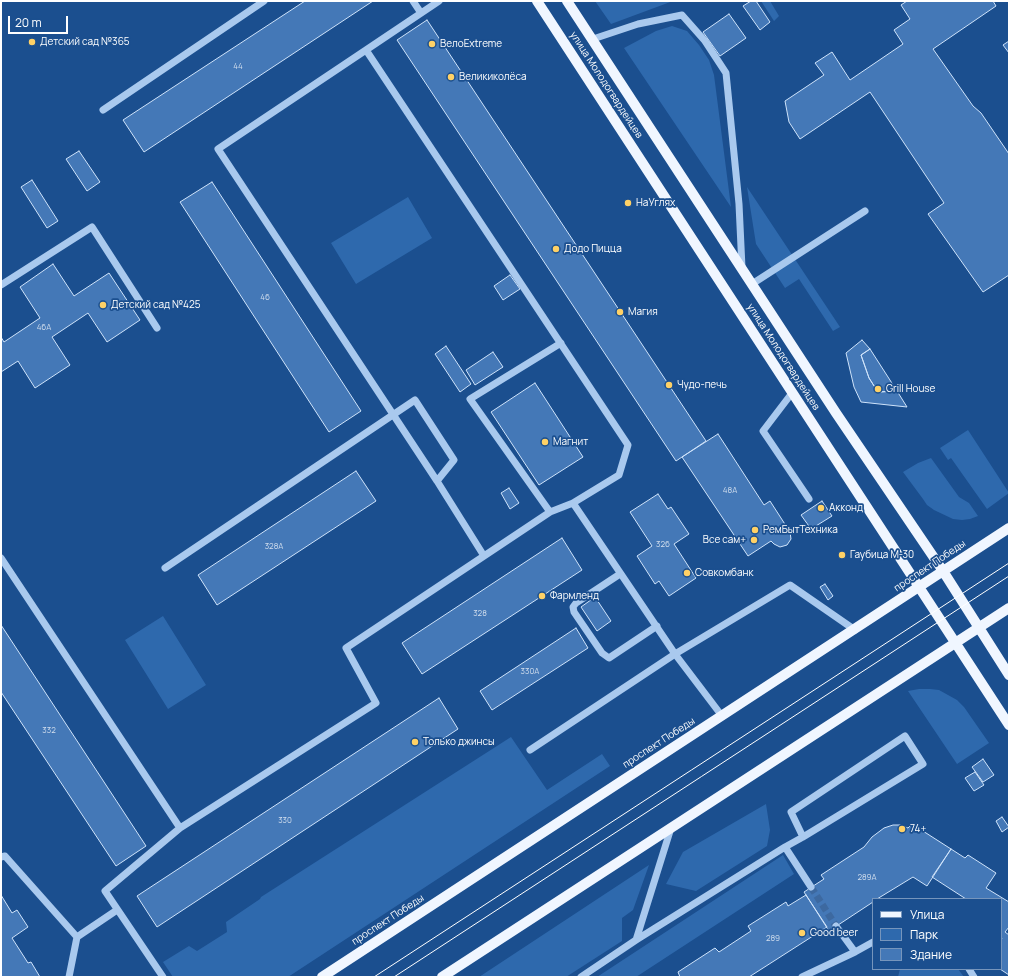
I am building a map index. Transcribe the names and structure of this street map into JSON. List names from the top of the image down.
{
  "streets": {
    "main road": ["улица Молодогвардейцев", "проспект Победы"]
  },
  "crossings": [
    ["улица Молодогвардейцев", "проспект Победы"]
  ],
  "places": [
    "Детский сад №365",
    "ВелоExtreme",
    "Великиколёса",
    "НаУглях",
    "Додо Пицца",
    "Детский сад №425",
    "Магия",
    "Чудо-печь",
    "Grill House",
    "Магнит",
    "Акконд",
    "РемБытТехника",
    "Все сам+",
    "Гаубица М-30",
    "Совкомбанк",
    "Фармленд",
    "Только джинсы",
    "74+",
    "Good beer"
  ],
  "house_numbers": [
    "44",
    "46",
    "46А",
    "48А",
    "326",
    "328А",
    "328",
    "330А",
    "332",
    "330",
    "289А",
    "289"
  ],
  "legend": ["Улица", "Парк", "Здание"],
  "scale_bar": "20 m"
}
